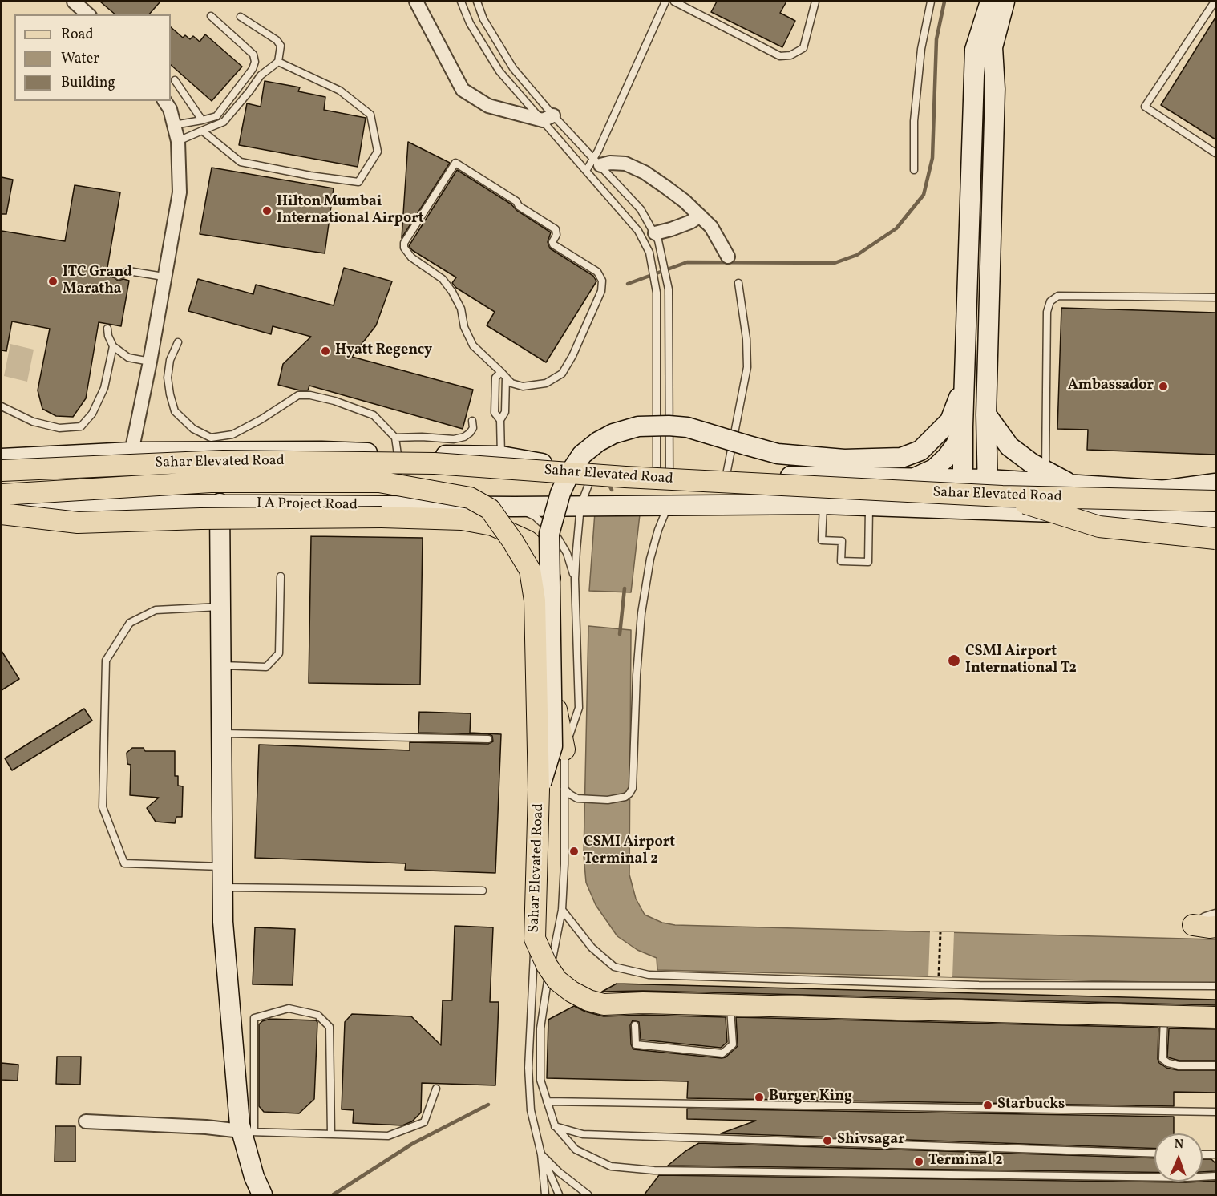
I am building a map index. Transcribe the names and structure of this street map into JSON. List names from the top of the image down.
{
  "streets": {
    "main road": ["Sahar Elevated Road", "I A Project Road"]
  },
  "places": [
    "Hilton Mumbai International Airport",
    "ITC Grand Maratha",
    "Hyatt Regency",
    "Ambassador",
    "CSMI Airport International T2",
    "CSMI Airport Terminal 2",
    "Burger King",
    "Starbucks",
    "Shivsagar",
    "Terminal 2"
  ],
  "legend": ["Road", "Water", "Building"],
  "north": "top"
}
